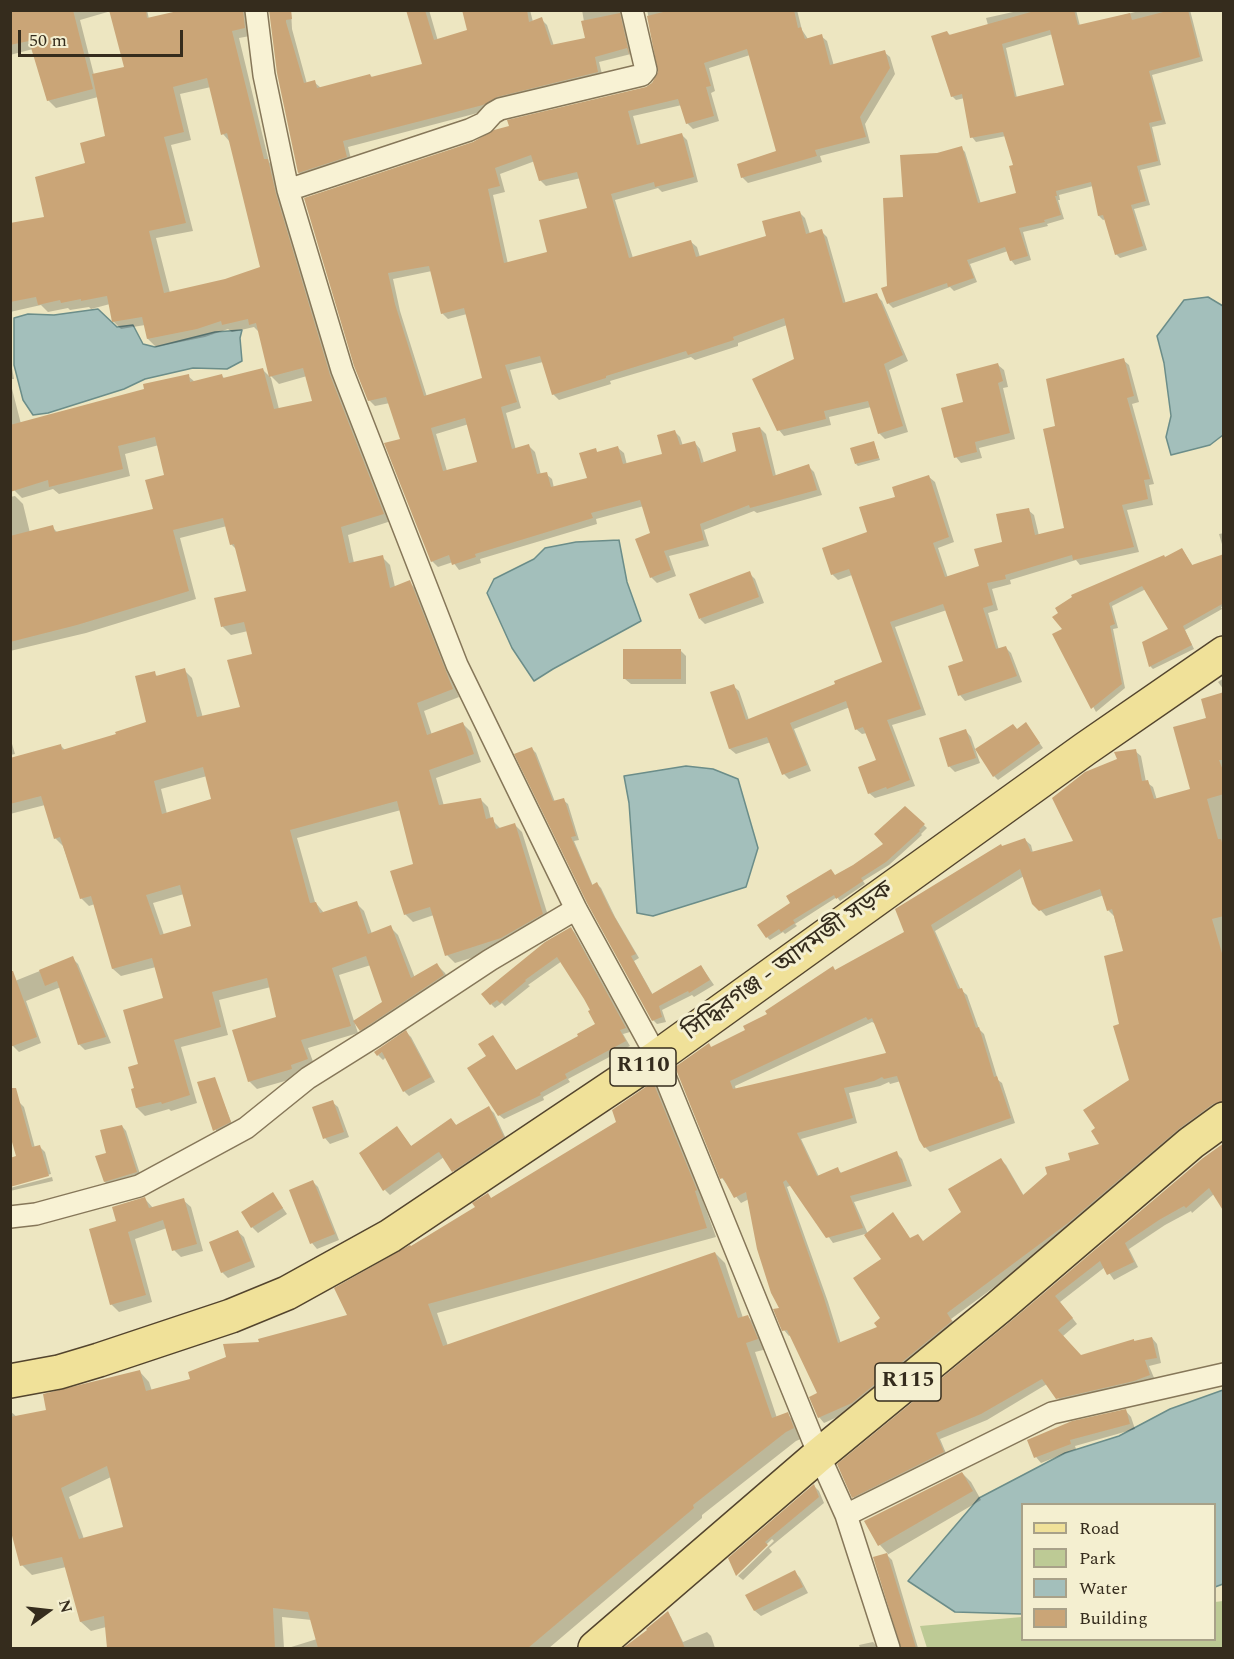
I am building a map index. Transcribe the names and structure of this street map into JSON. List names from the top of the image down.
{
  "streets": {
    "main road": ["সিদ্ধিরগঞ্জ - আদমজী সড়ক", "R110", "R115"]
  },
  "legend": [
    "Road",
    "Park",
    "Water",
    "Building"
  ],
  "scale_bar": "50 m",
  "north": "right"
}
